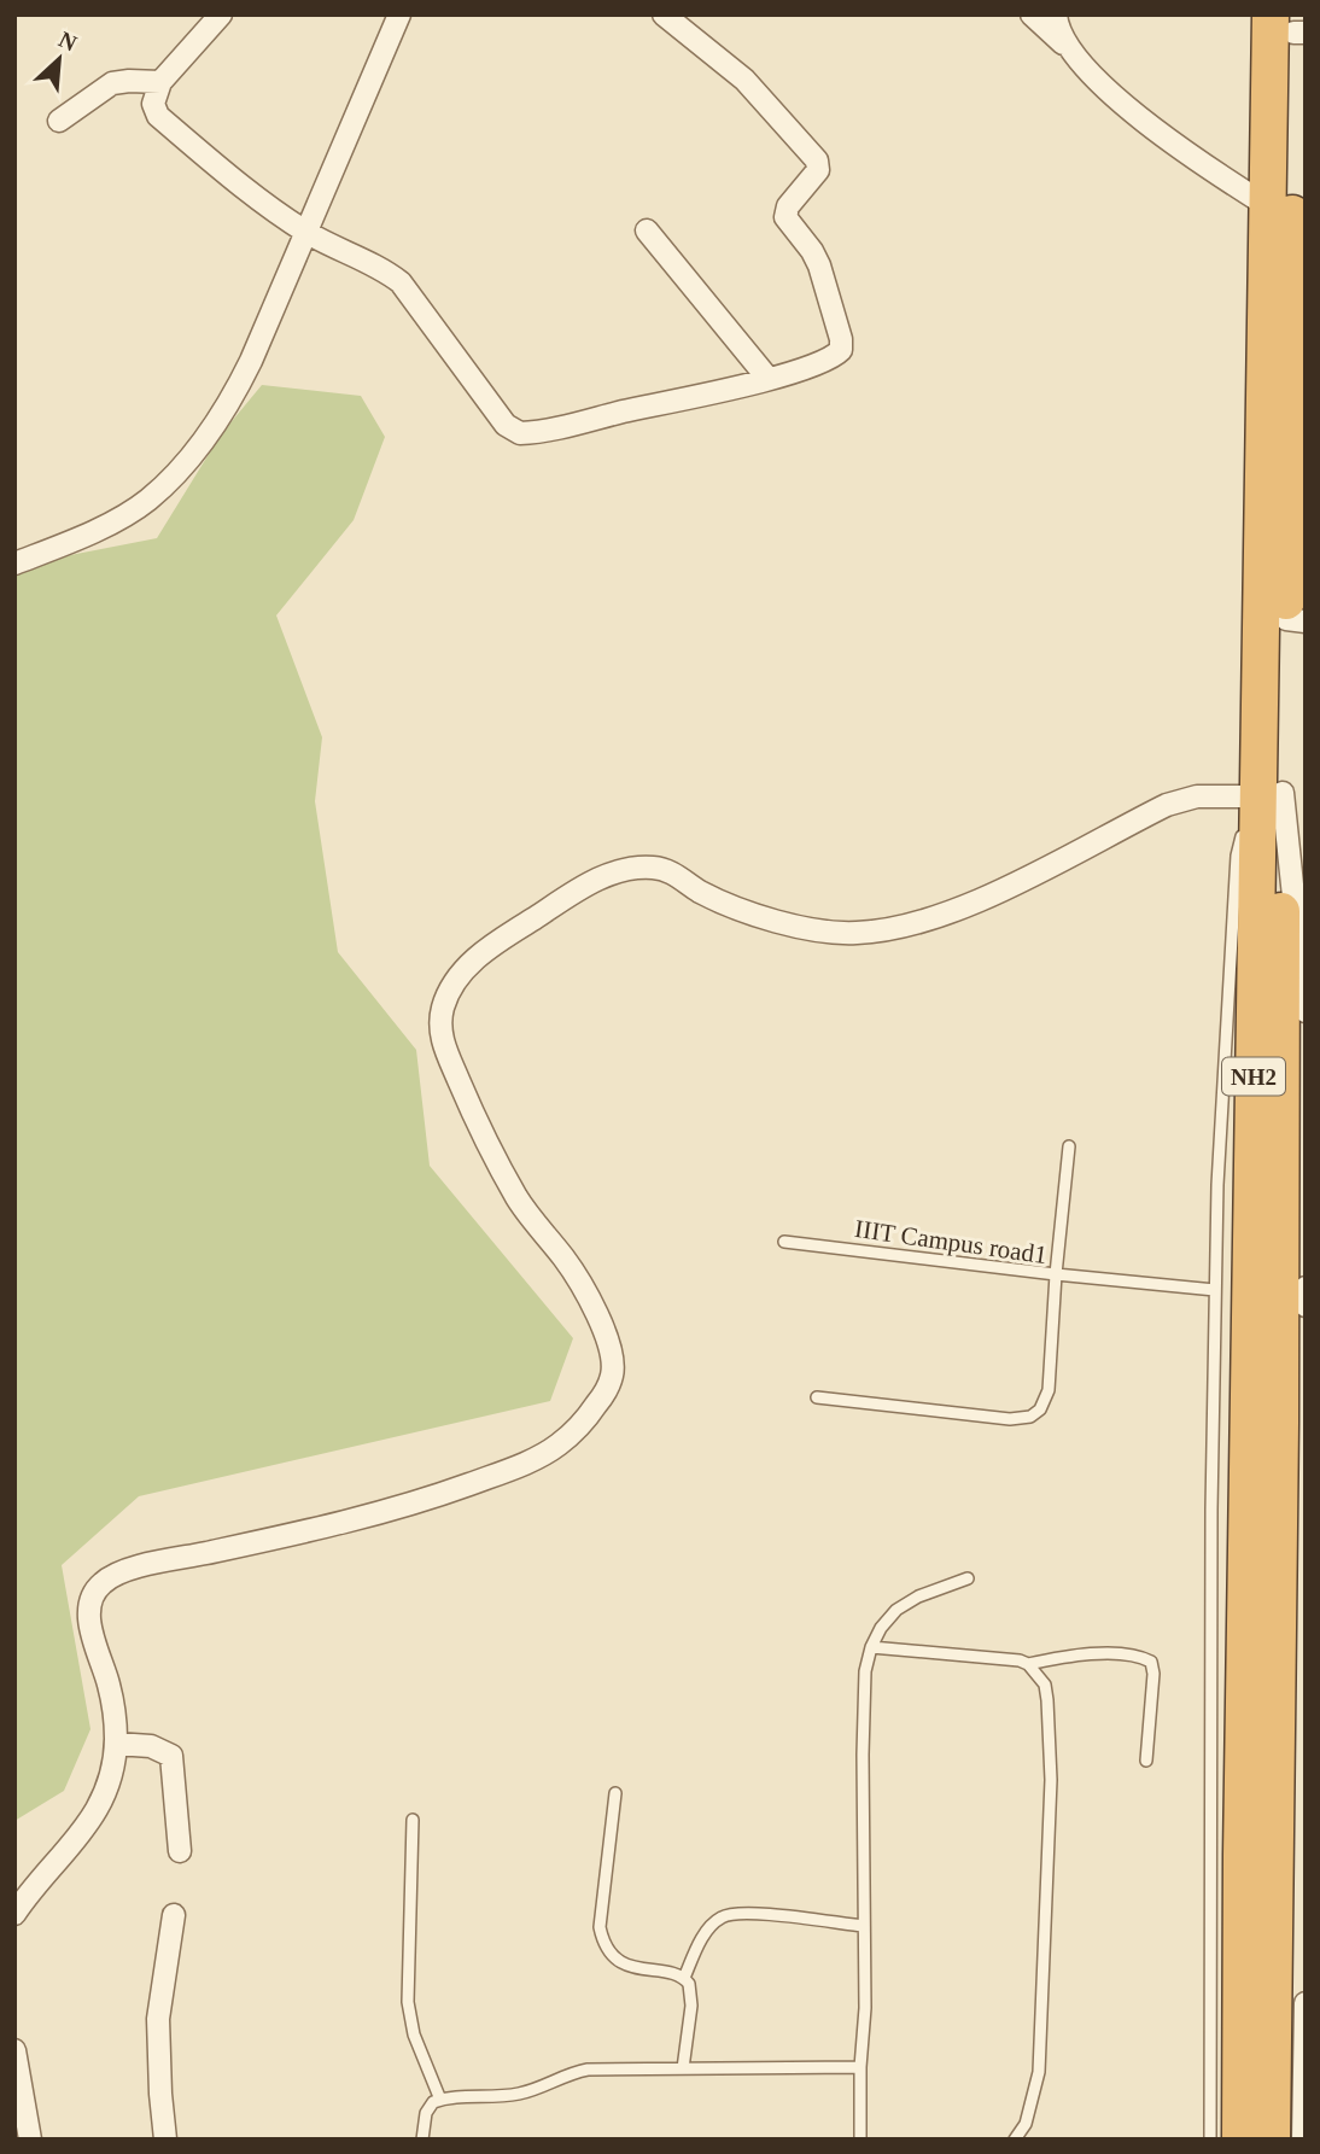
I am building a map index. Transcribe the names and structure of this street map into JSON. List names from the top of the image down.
{
  "streets": {
    "highway": ["NH2"],
    "lane": ["IIIT Campus road1"]
  },
  "north": "top right"
}
